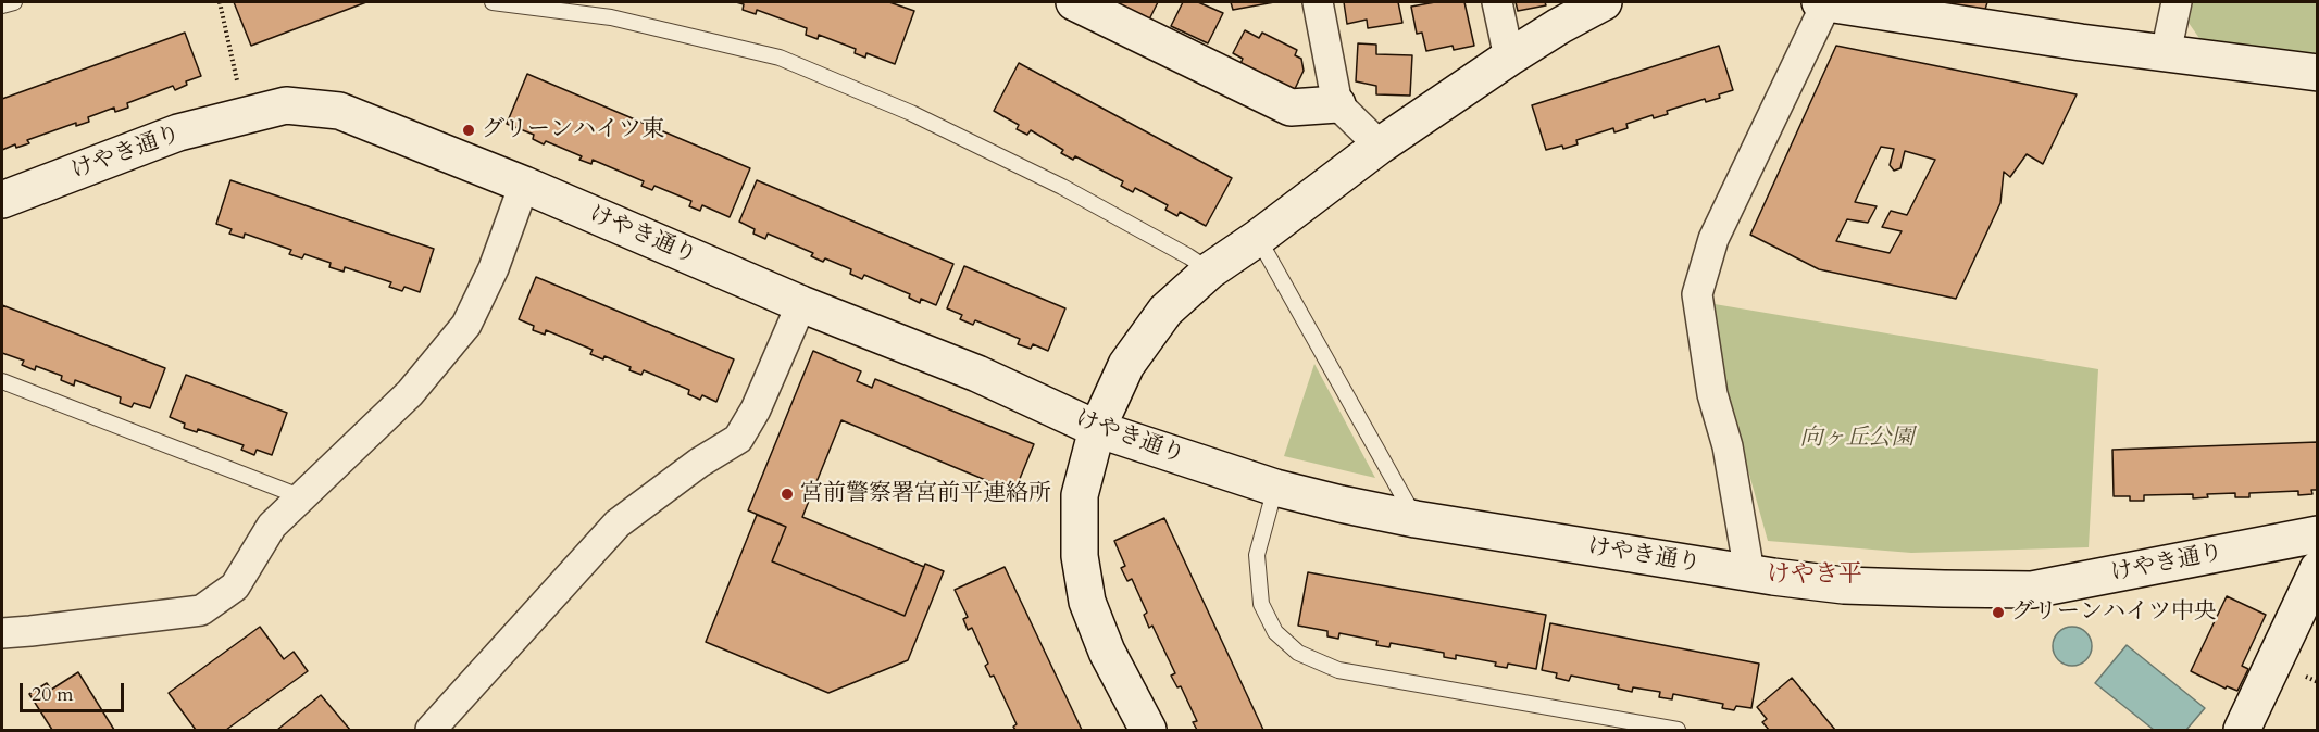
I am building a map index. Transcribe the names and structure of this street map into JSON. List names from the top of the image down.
{
  "streets": {
    "street": ["けやき通り"]
  },
  "districts": ["けやき平"],
  "parks": ["向ヶ丘公園"],
  "places": ["グリーンハイツ東", "宮前警察署宮前平連絡所", "グリーンハイツ中央"],
  "scale_bar": "20 m"
}
